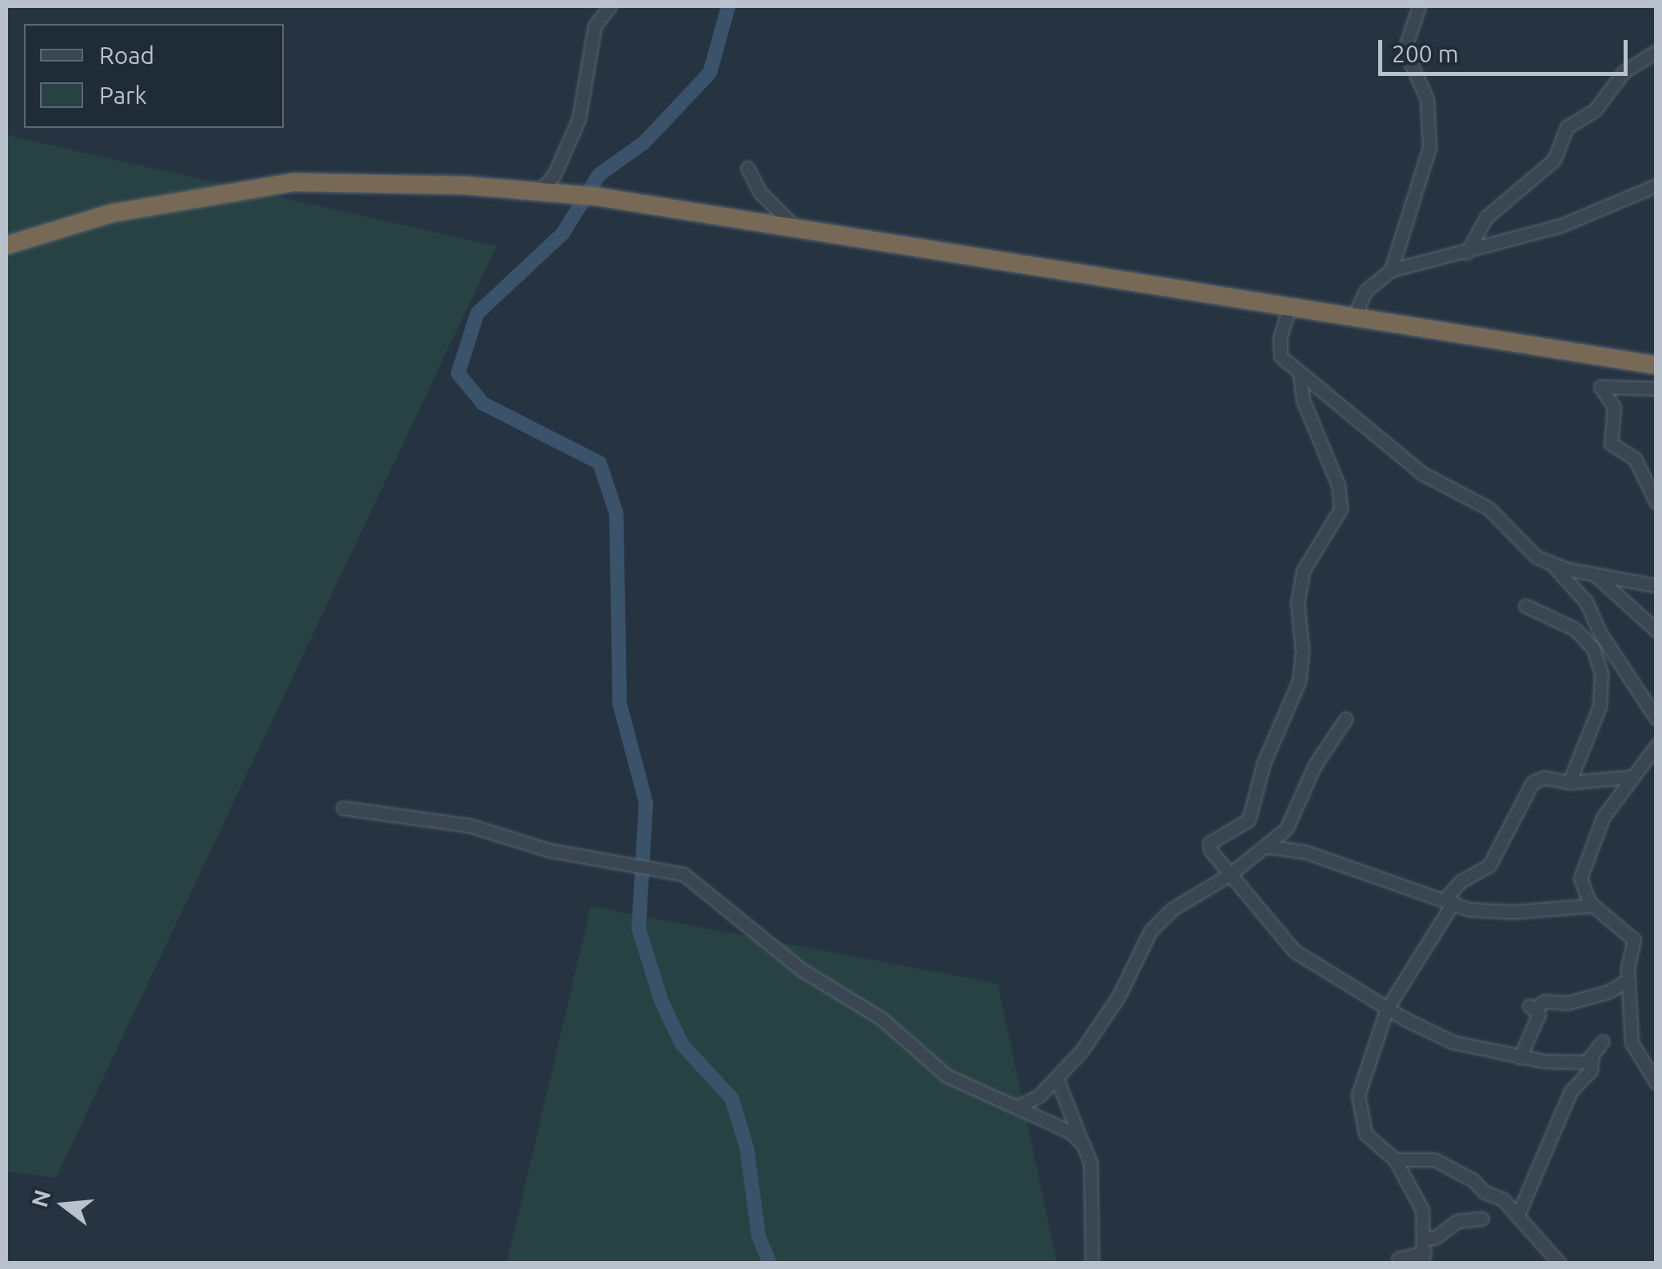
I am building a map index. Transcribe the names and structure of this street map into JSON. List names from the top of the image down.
{
  "legend": ["Road", "Park"],
  "scale_bar": "200 m",
  "north": "left"
}
